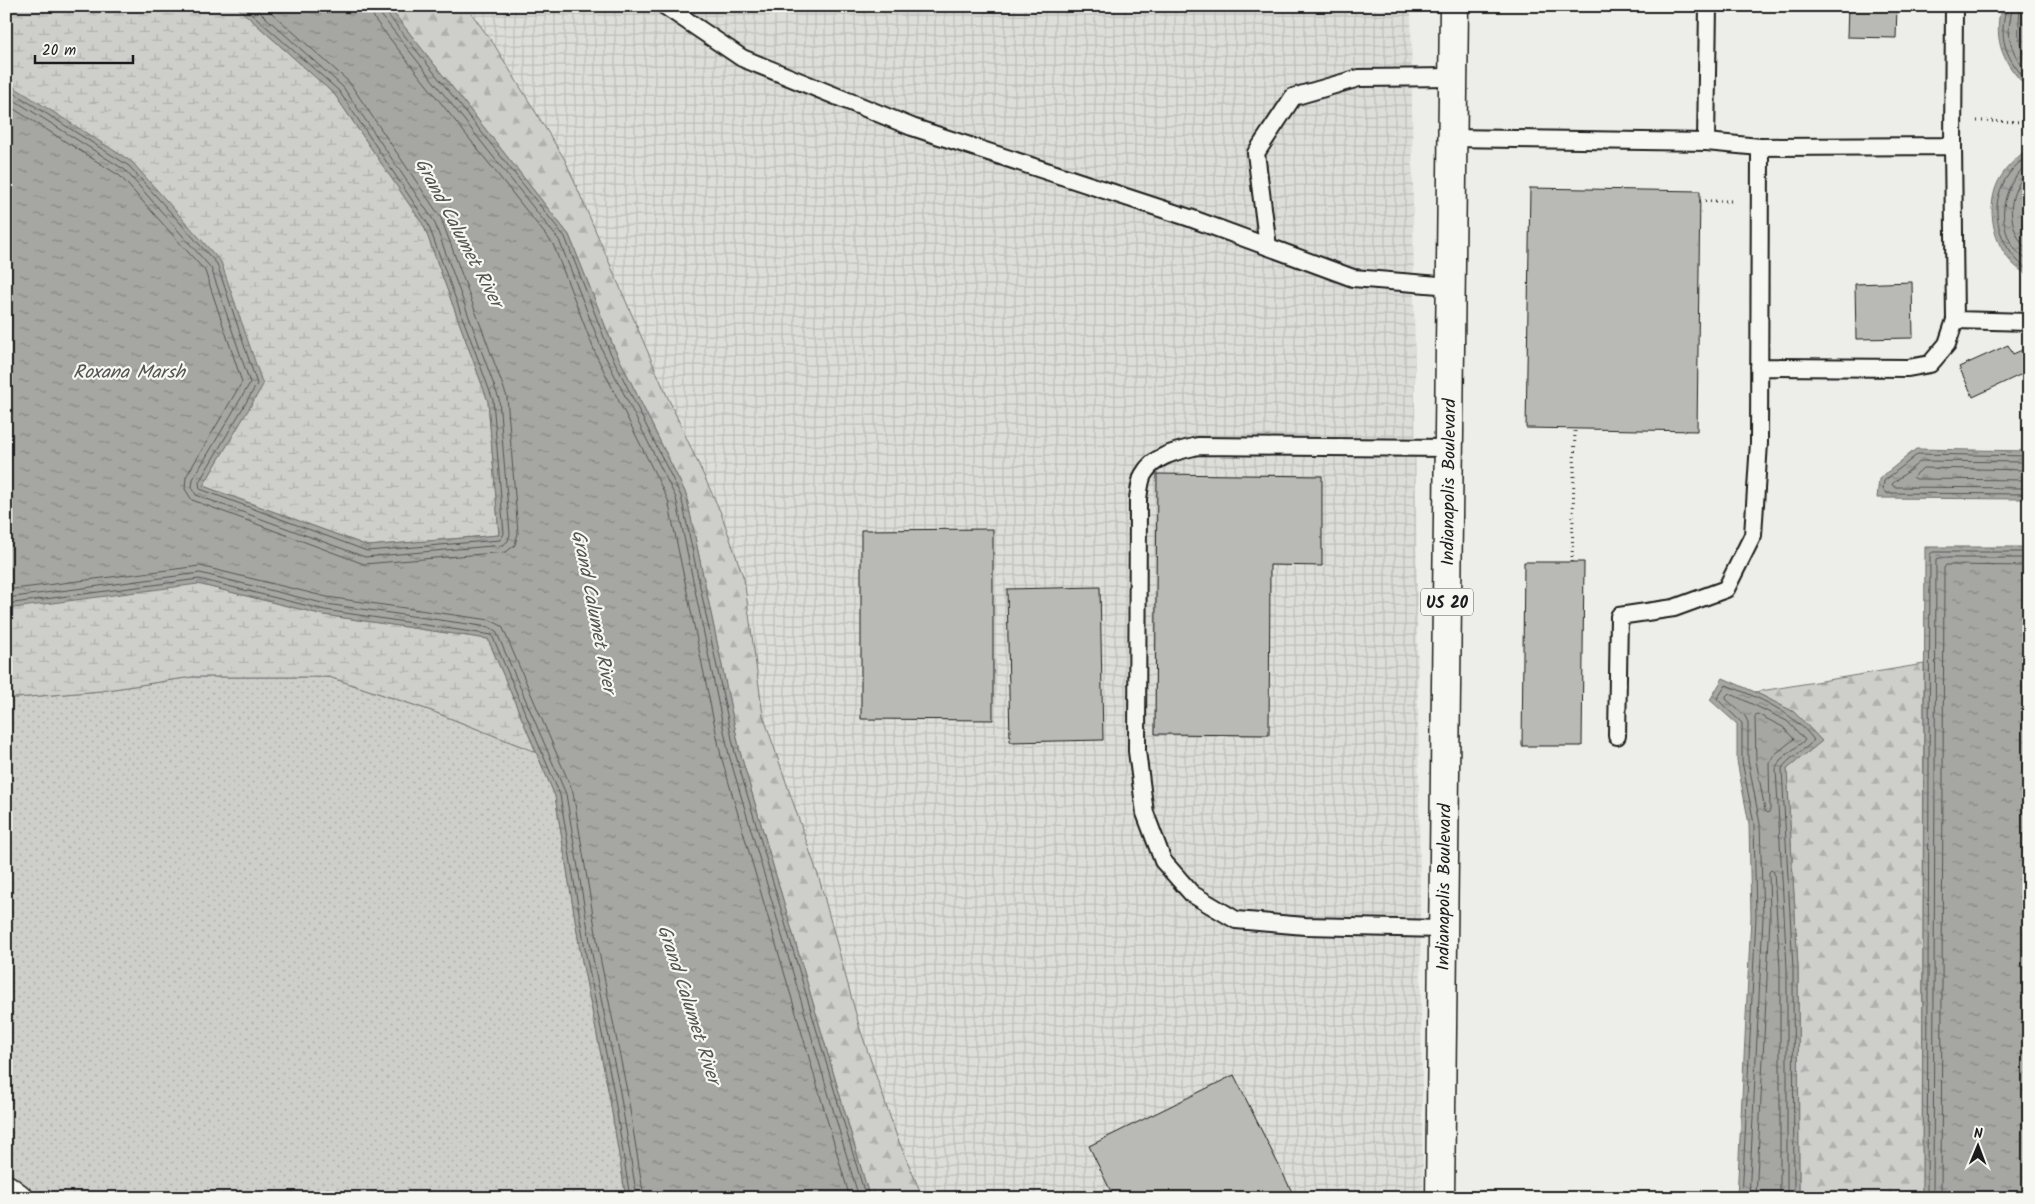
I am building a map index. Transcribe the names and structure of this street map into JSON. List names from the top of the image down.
{
  "streets": {
    "main road": ["Indianapolis Boulevard", "US 20"]
  },
  "water": ["Grand Calumet River", "Roxana Marsh"],
  "scale_bar": "20 m",
  "north": "top"
}
